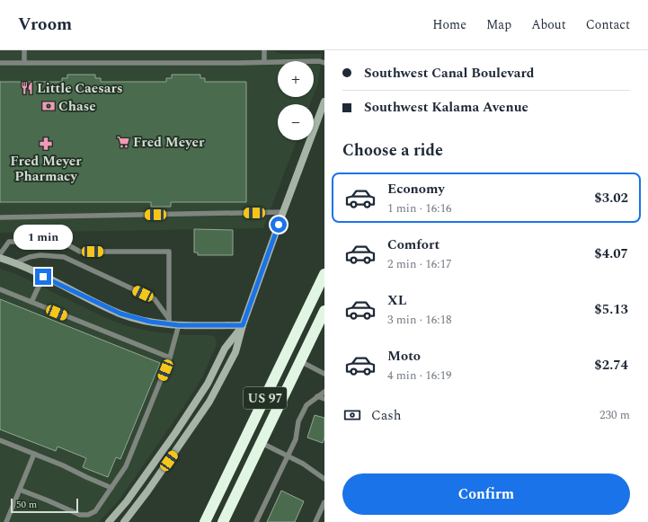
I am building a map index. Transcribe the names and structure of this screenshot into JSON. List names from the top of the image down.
{
  "streets": {
    "highway": ["US 97"]
  },
  "places": {
    "restaurant": ["Little Caesars"],
    "bank": ["Chase"],
    "supermarket": ["Fred Meyer"],
    "pharmacy": ["Fred Meyer Pharmacy"]
  },
  "scale_bar": "50 m",
  "page": {
    "header": "Vroom",
    "nav": [
      "Home",
      "Map",
      "About",
      "Contact"
    ],
    "banner": ["Southwest Canal Boulevard", "Southwest Kalama Avenue"],
    "map_buttons": ["+", "−"],
    "heading": "Choose a ride",
    "list": [
      {
        "name": "Economy",
        "note": "1 min · 16:16",
        "value": "$3.02"
      },
      {
        "name": "Comfort",
        "note": "2 min · 16:17",
        "value": "$4.07"
      },
      {
        "name": "XL",
        "note": "3 min · 16:18",
        "value": "$5.13"
      },
      {
        "name": "Moto",
        "note": "4 min · 16:19",
        "value": "$2.74"
      }
    ],
    "bubble": "1 min",
    "pay": ["Cash", "230 m"],
    "buttons": "Confirm",
    "scale": "50 m"
  }
}
